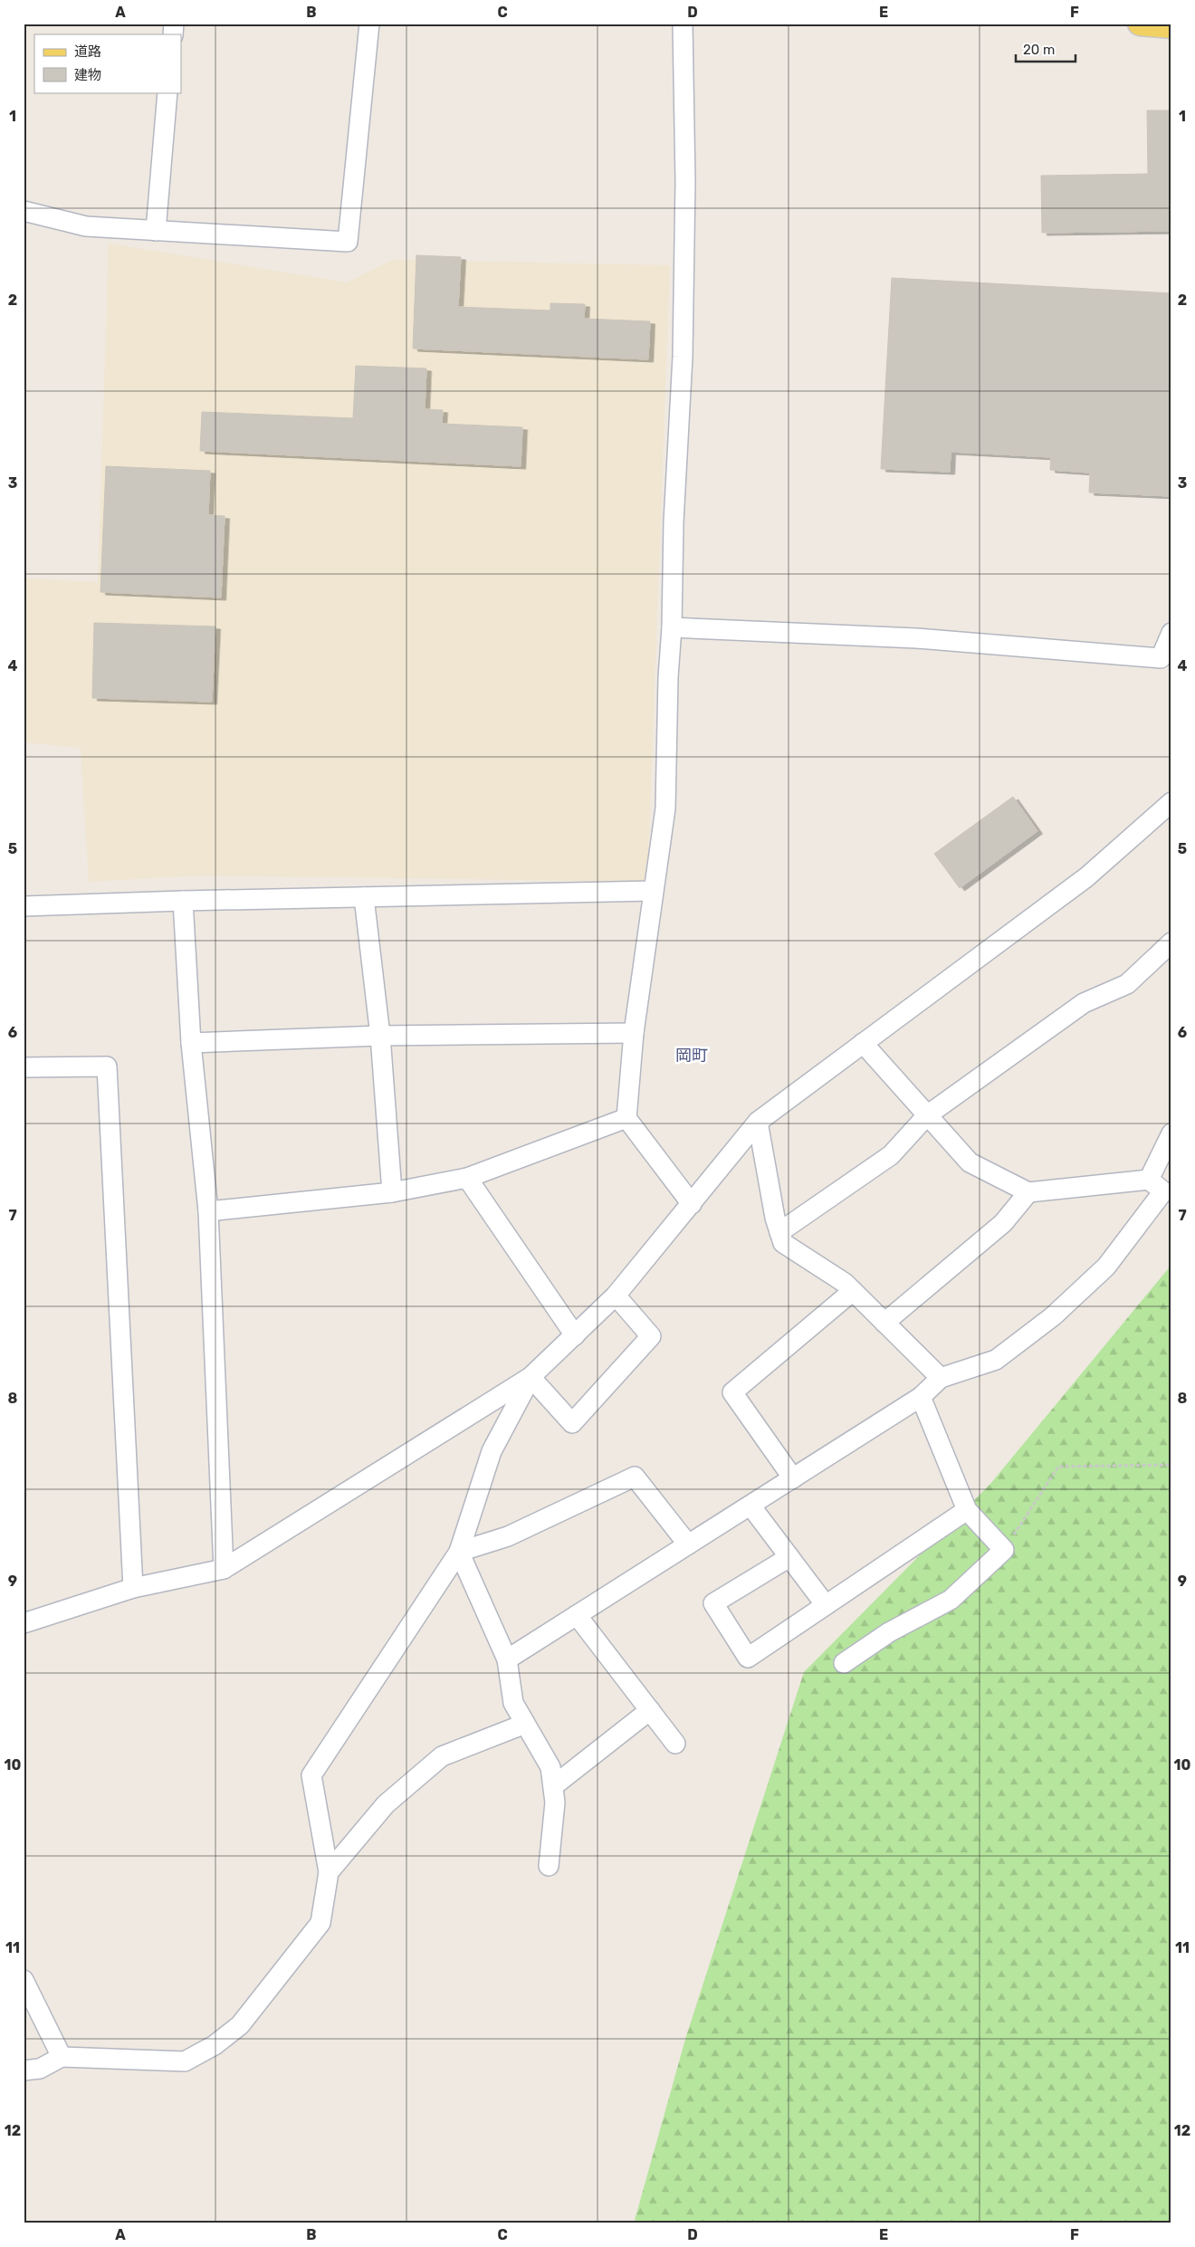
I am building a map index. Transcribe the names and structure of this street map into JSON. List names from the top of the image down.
{
  "districts": ["岡町"],
  "legend": ["道路", "建物"],
  "scale_bar": "20 m",
  "grid": {
    "columns": [
      "A",
      "B",
      "C",
      "D",
      "E",
      "F"
    ],
    "rows": [
      "1",
      "2",
      "3",
      "4",
      "5",
      "6",
      "7",
      "8",
      "9",
      "10",
      "11",
      "12"
    ]
  }
}
